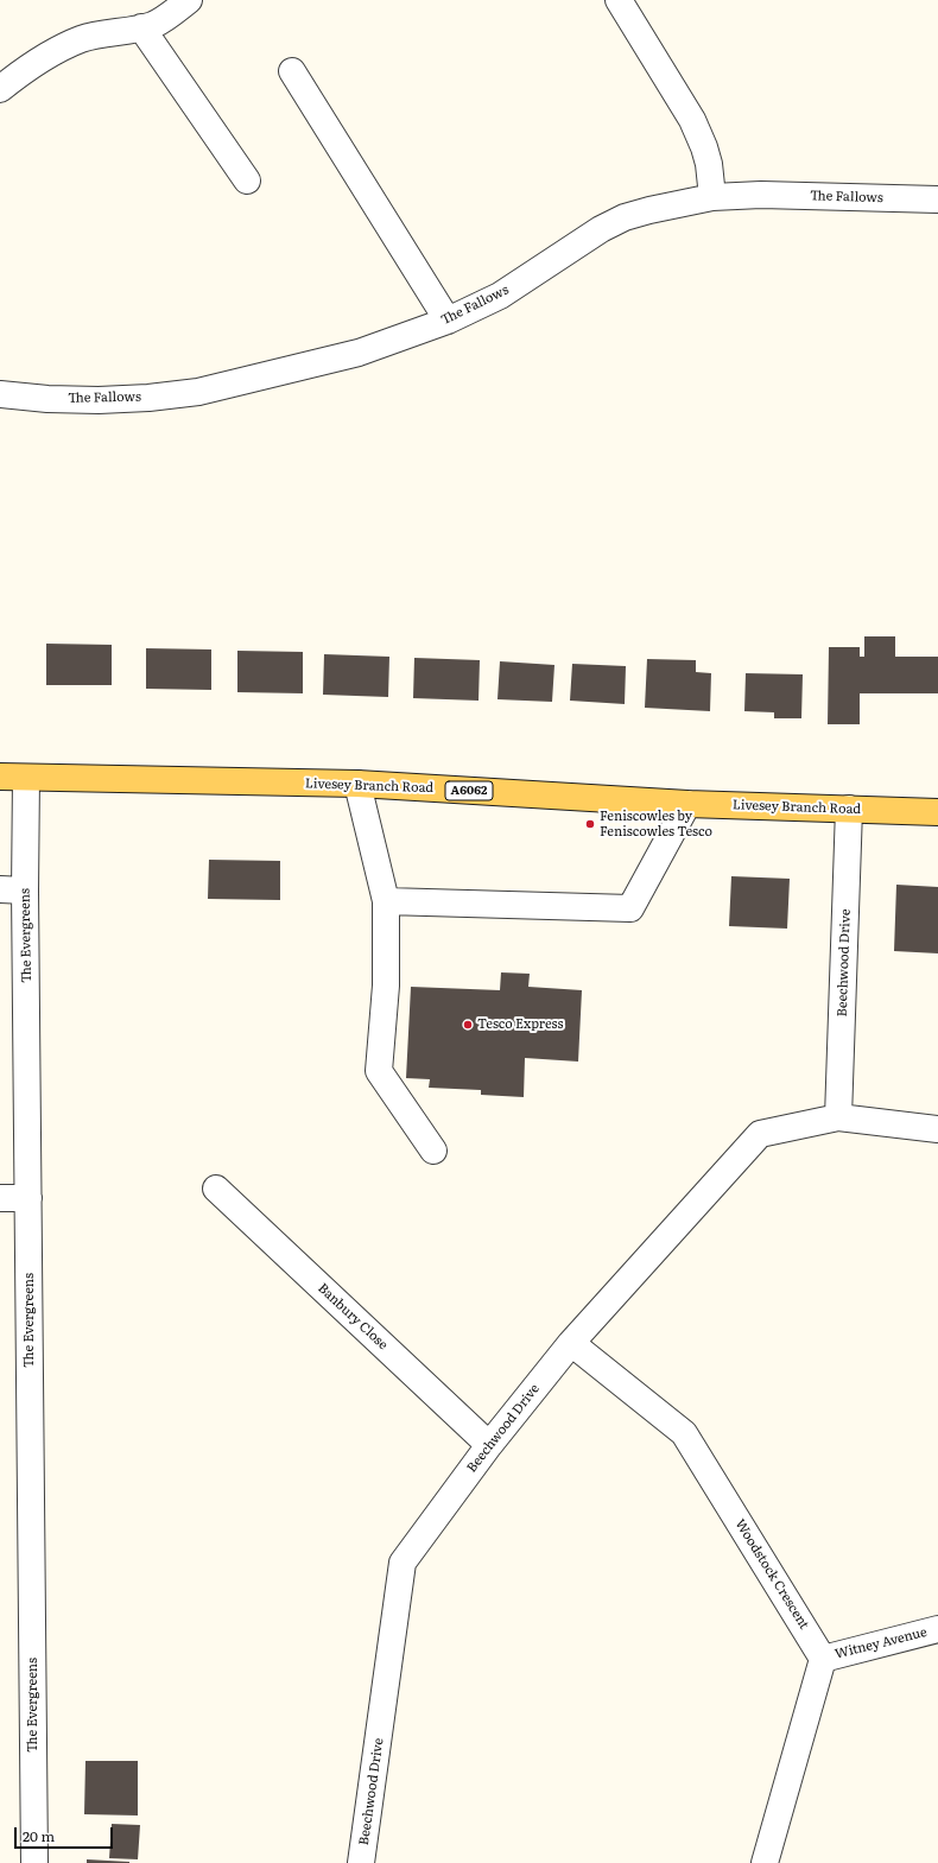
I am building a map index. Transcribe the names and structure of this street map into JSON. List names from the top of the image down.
{
  "streets": {
    "main road": ["Livesey Branch Road", "A6062"],
    "street": [
      "The Fallows",
      "The Evergreens",
      "Beechwood Drive",
      "Banbury Close",
      "Woodstock Crescent",
      "Witney Avenue"
    ]
  },
  "crossings": [
    ["Livesey Branch Road", "The Evergreens"],
    ["Livesey Branch Road", "Beechwood Drive"],
    ["Beechwood Drive", "Banbury Close"],
    ["Beechwood Drive", "Woodstock Crescent"],
    ["Woodstock Crescent", "Witney Avenue"]
  ],
  "places": ["Feniscowles by Feniscowles Tesco", "Tesco Express"],
  "scale_bar": "20 m"
}
